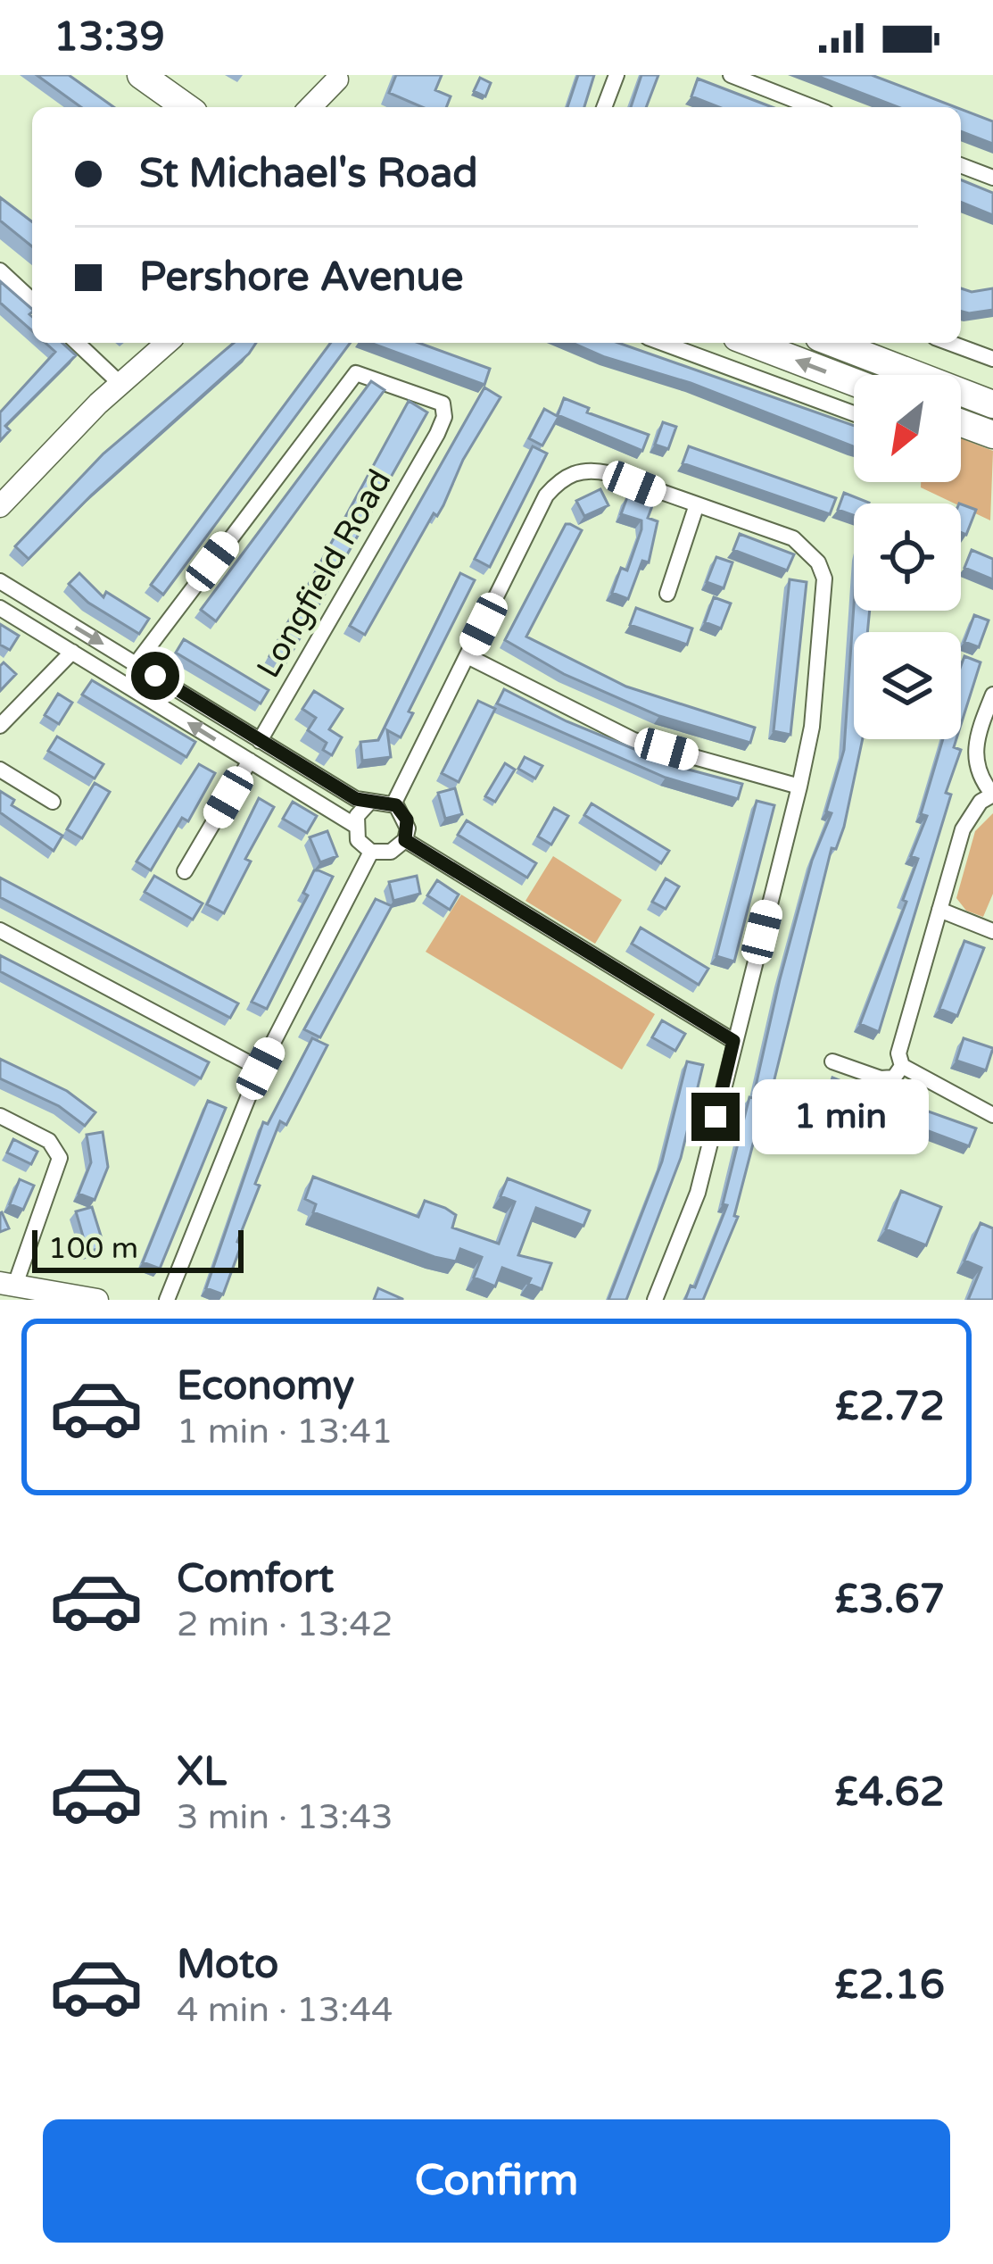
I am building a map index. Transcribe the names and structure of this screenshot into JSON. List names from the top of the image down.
{
  "streets": {
    "street": ["Longfield Road"]
  },
  "scale_bar": "100 m",
  "north": "bottom left",
  "page": {
    "status": "13:39",
    "banner": ["St Michael's Road", "Pershore Avenue"],
    "bubble": "1 min",
    "scale": "100 m",
    "list": [
      {
        "name": "Economy",
        "note": "1 min · 13:41",
        "value": "£2.72"
      },
      {
        "name": "Comfort",
        "note": "2 min · 13:42",
        "value": "£3.67"
      },
      {
        "name": "XL",
        "note": "3 min · 13:43",
        "value": "£4.62"
      },
      {
        "name": "Moto",
        "note": "4 min · 13:44",
        "value": "£2.16"
      }
    ],
    "buttons": "Confirm"
  }
}
